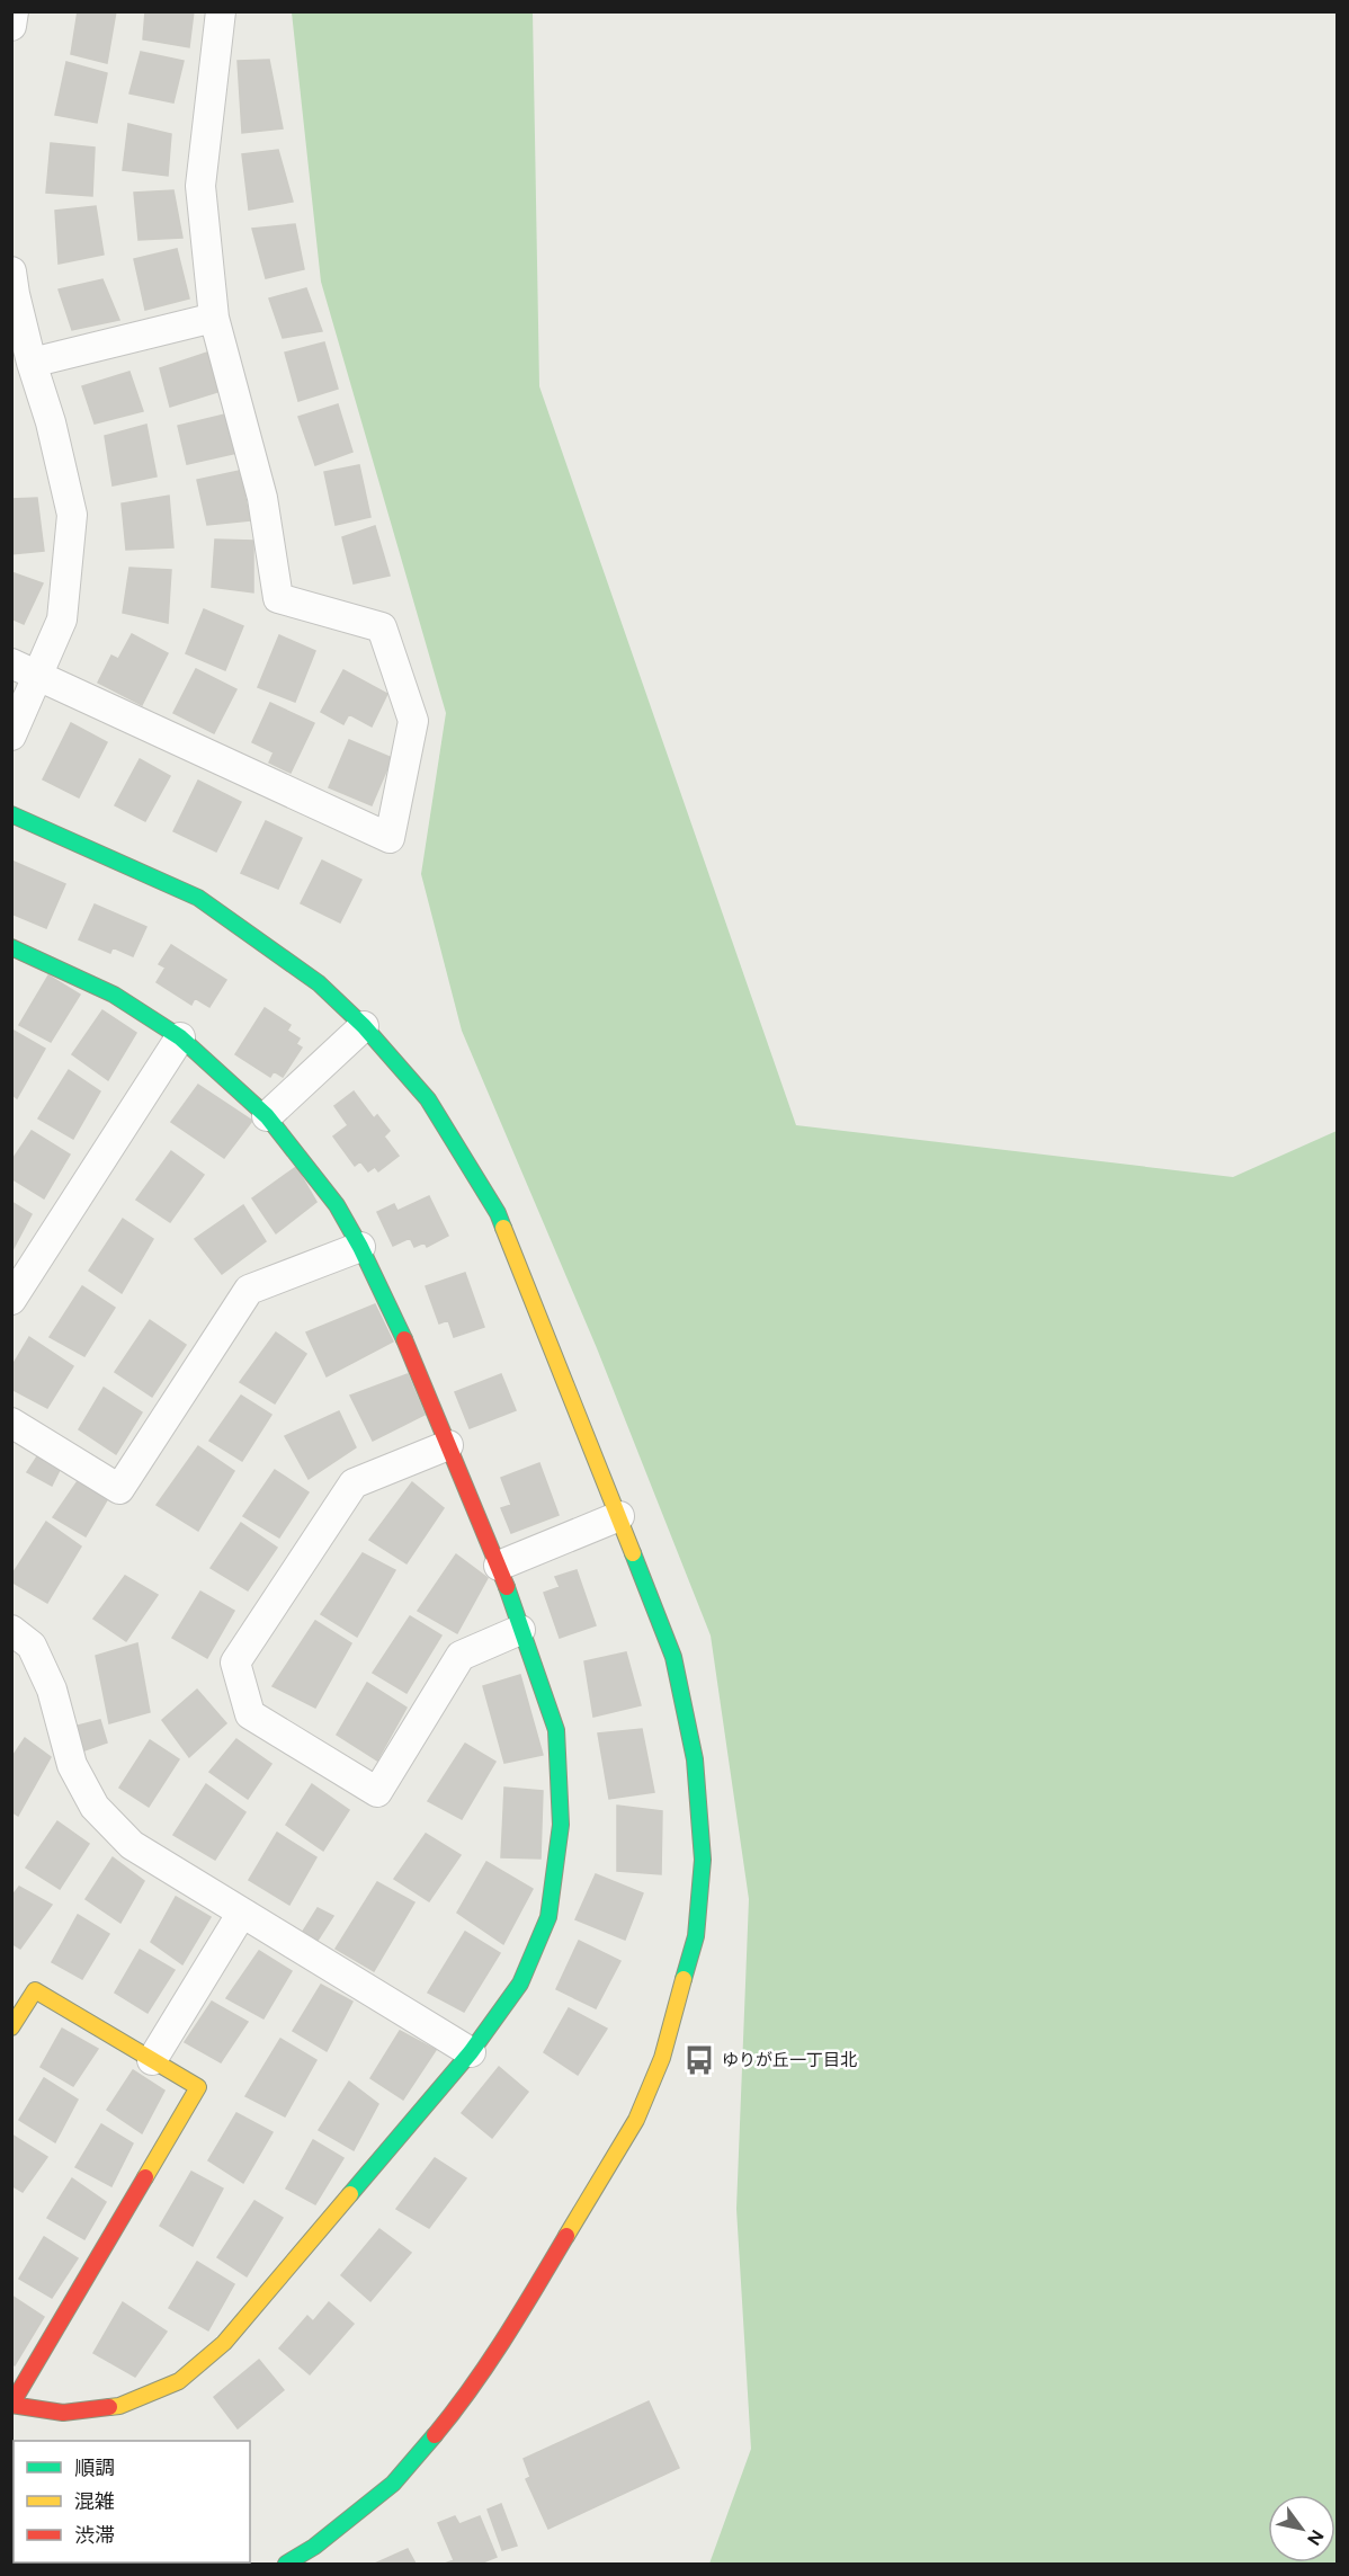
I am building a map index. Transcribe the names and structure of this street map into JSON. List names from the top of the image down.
{
  "places": {
    "bus stop": ["ゆりが丘一丁目北"]
  },
  "legend": ["順調", "混雑", "渋滞"],
  "north": "bottom right"
}
